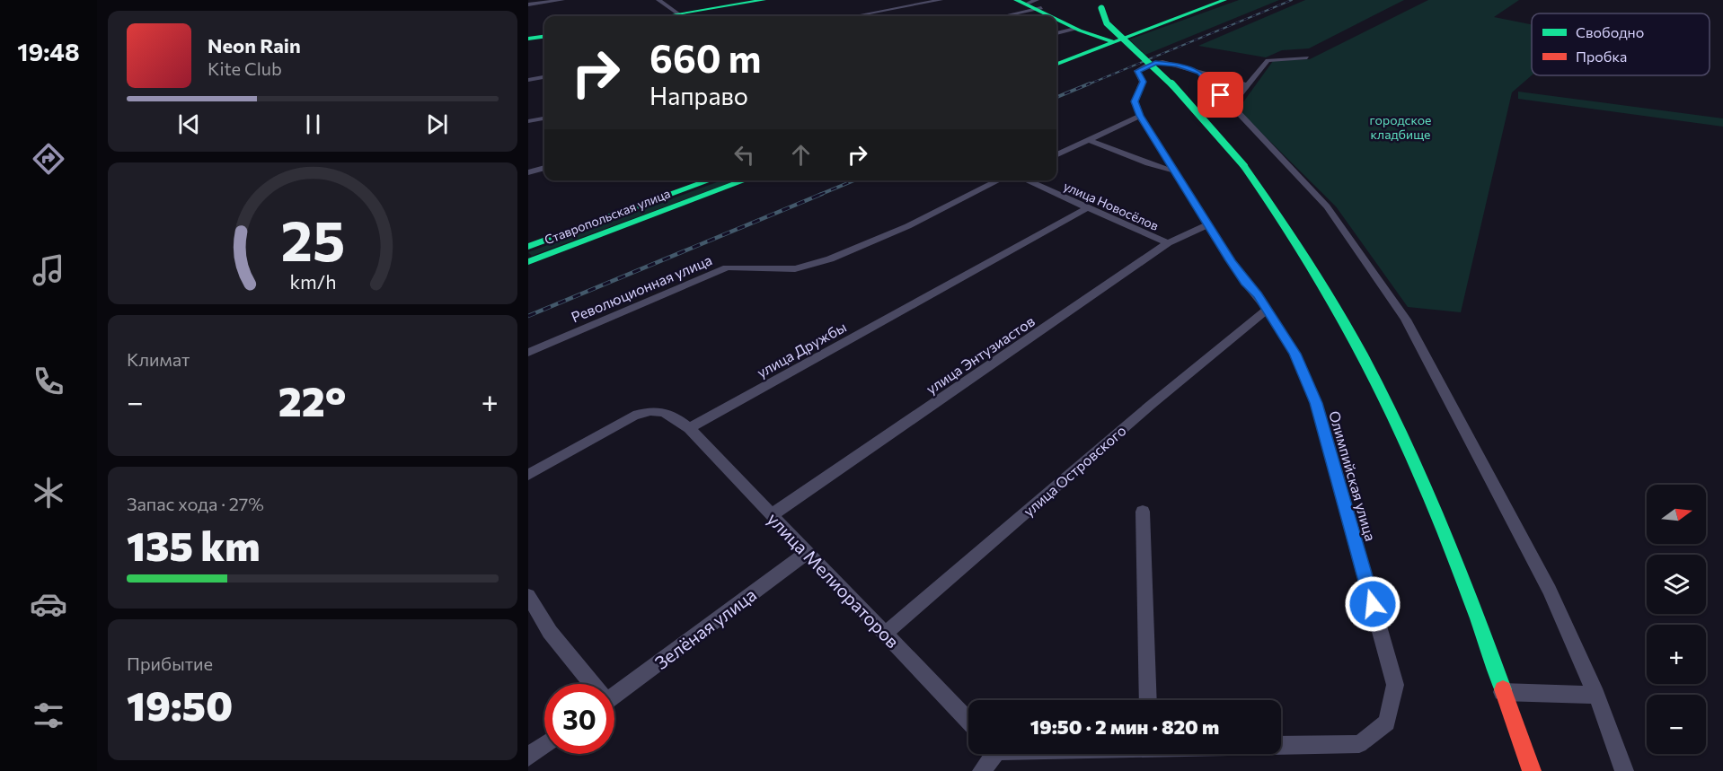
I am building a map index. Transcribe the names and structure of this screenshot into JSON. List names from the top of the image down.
{
  "streets": {
    "main road": ["Ставропольская улица"],
    "street": [
      "улица Новосёлов",
      "Революционная улица",
      "улица Дружбы",
      "улица Энтузиастов",
      "улица Островского",
      "Олимпийская улица",
      "улица Мелиораторов",
      "Зелёная улица"
    ]
  },
  "crossings": [
    ["улица Новосёлов", "улица Дружбы"],
    ["улица Новосёлов", "улица Энтузиастов"],
    ["улица Дружбы", "улица Мелиораторов"],
    ["улица Энтузиастов", "Олимпийская улица"],
    ["улица Энтузиастов", "улица Мелиораторов"],
    ["улица Островского", "Олимпийская улица"],
    ["улица Островского", "улица Мелиораторов"],
    ["улица Мелиораторов", "Зелёная улица"]
  ],
  "parks": ["городское кладбище"],
  "legend": ["Свободно", "Пробка"],
  "north": "right",
  "page": {
    "tabs": "19:48",
    "turn": ["660 m", "Направо"],
    "song": ["Neon Rain", "Kite Club"],
    "tile": [
      "Климат",
      ["Запас хода · 27%", "135 km"],
      ["Прибытие", "19:50"]
    ],
    "heat": ["−", "22°", "+"],
    "map_buttons": ["+", "−"],
    "limit": "30",
    "trip": "19:50 · 2 мин · 820 m",
    "gauge": ["25", "km/h"]
  }
}
